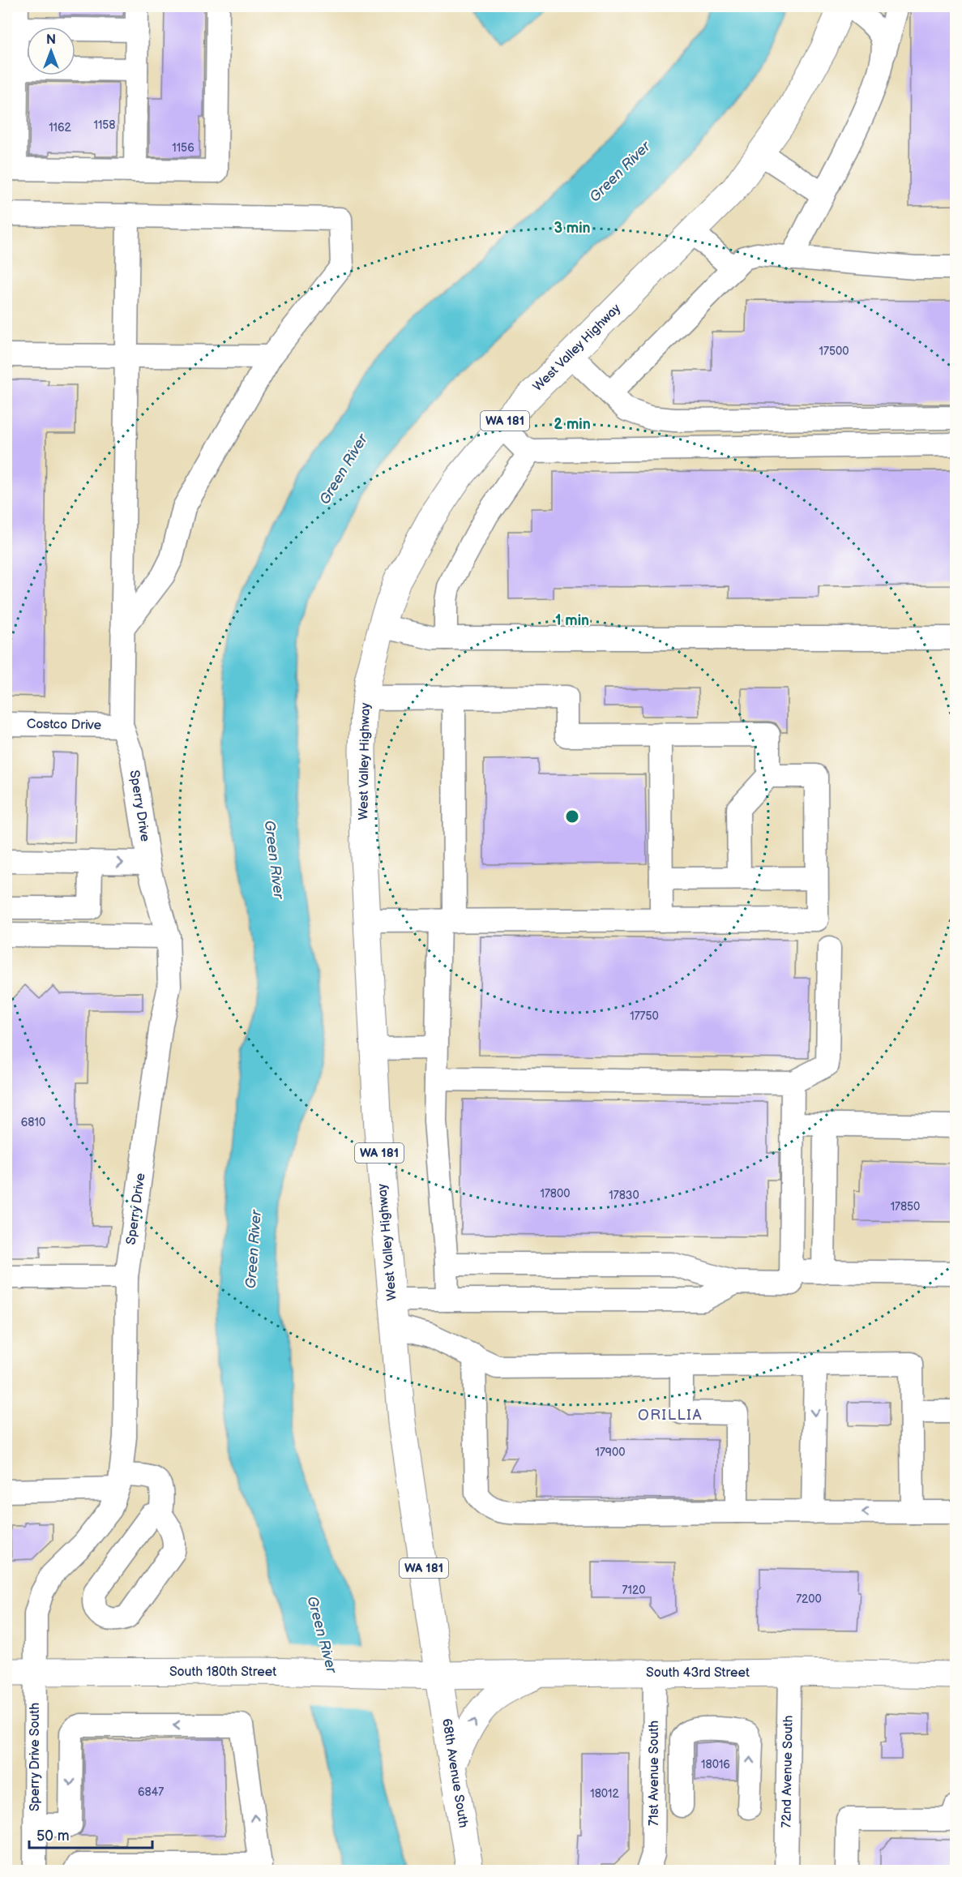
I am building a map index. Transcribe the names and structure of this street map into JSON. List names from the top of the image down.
{
  "streets": {
    "main road": [
      "West Valley Highway",
      "WA 181",
      "South 180th Street",
      "South 43rd Street",
      "68th Avenue South"
    ],
    "street": [
      "Costco Drive",
      "Sperry Drive",
      "Sperry Drive South",
      "72nd Avenue South",
      "71st Avenue South"
    ]
  },
  "crossings": [
    ["West Valley Highway", "South 180th Street"],
    ["West Valley Highway", "South 43rd Street"],
    ["West Valley Highway", "68th Avenue South"],
    ["Costco Drive", "Sperry Drive"],
    ["Sperry Drive", "South 180th Street"],
    ["Sperry Drive", "Sperry Drive South"],
    ["South 180th Street", "South 43rd Street"],
    ["South 180th Street", "Sperry Drive South"],
    ["South 180th Street", "68th Avenue South"],
    ["South 43rd Street", "72nd Avenue South"],
    ["South 43rd Street", "68th Avenue South"],
    ["South 43rd Street", "71st Avenue South"]
  ],
  "districts": ["ORILLIA"],
  "water": ["Green River"],
  "house_numbers": [
    "1158",
    "1162",
    "1156",
    "17500",
    "17750",
    "6810",
    "17800",
    "17830",
    "17850",
    "17900",
    "7120",
    "7200",
    "18016",
    "6847",
    "18012"
  ],
  "scale_bar": "50 m",
  "north": "top",
  "rings": ["3 min", "2 min", "1 min"]
}
